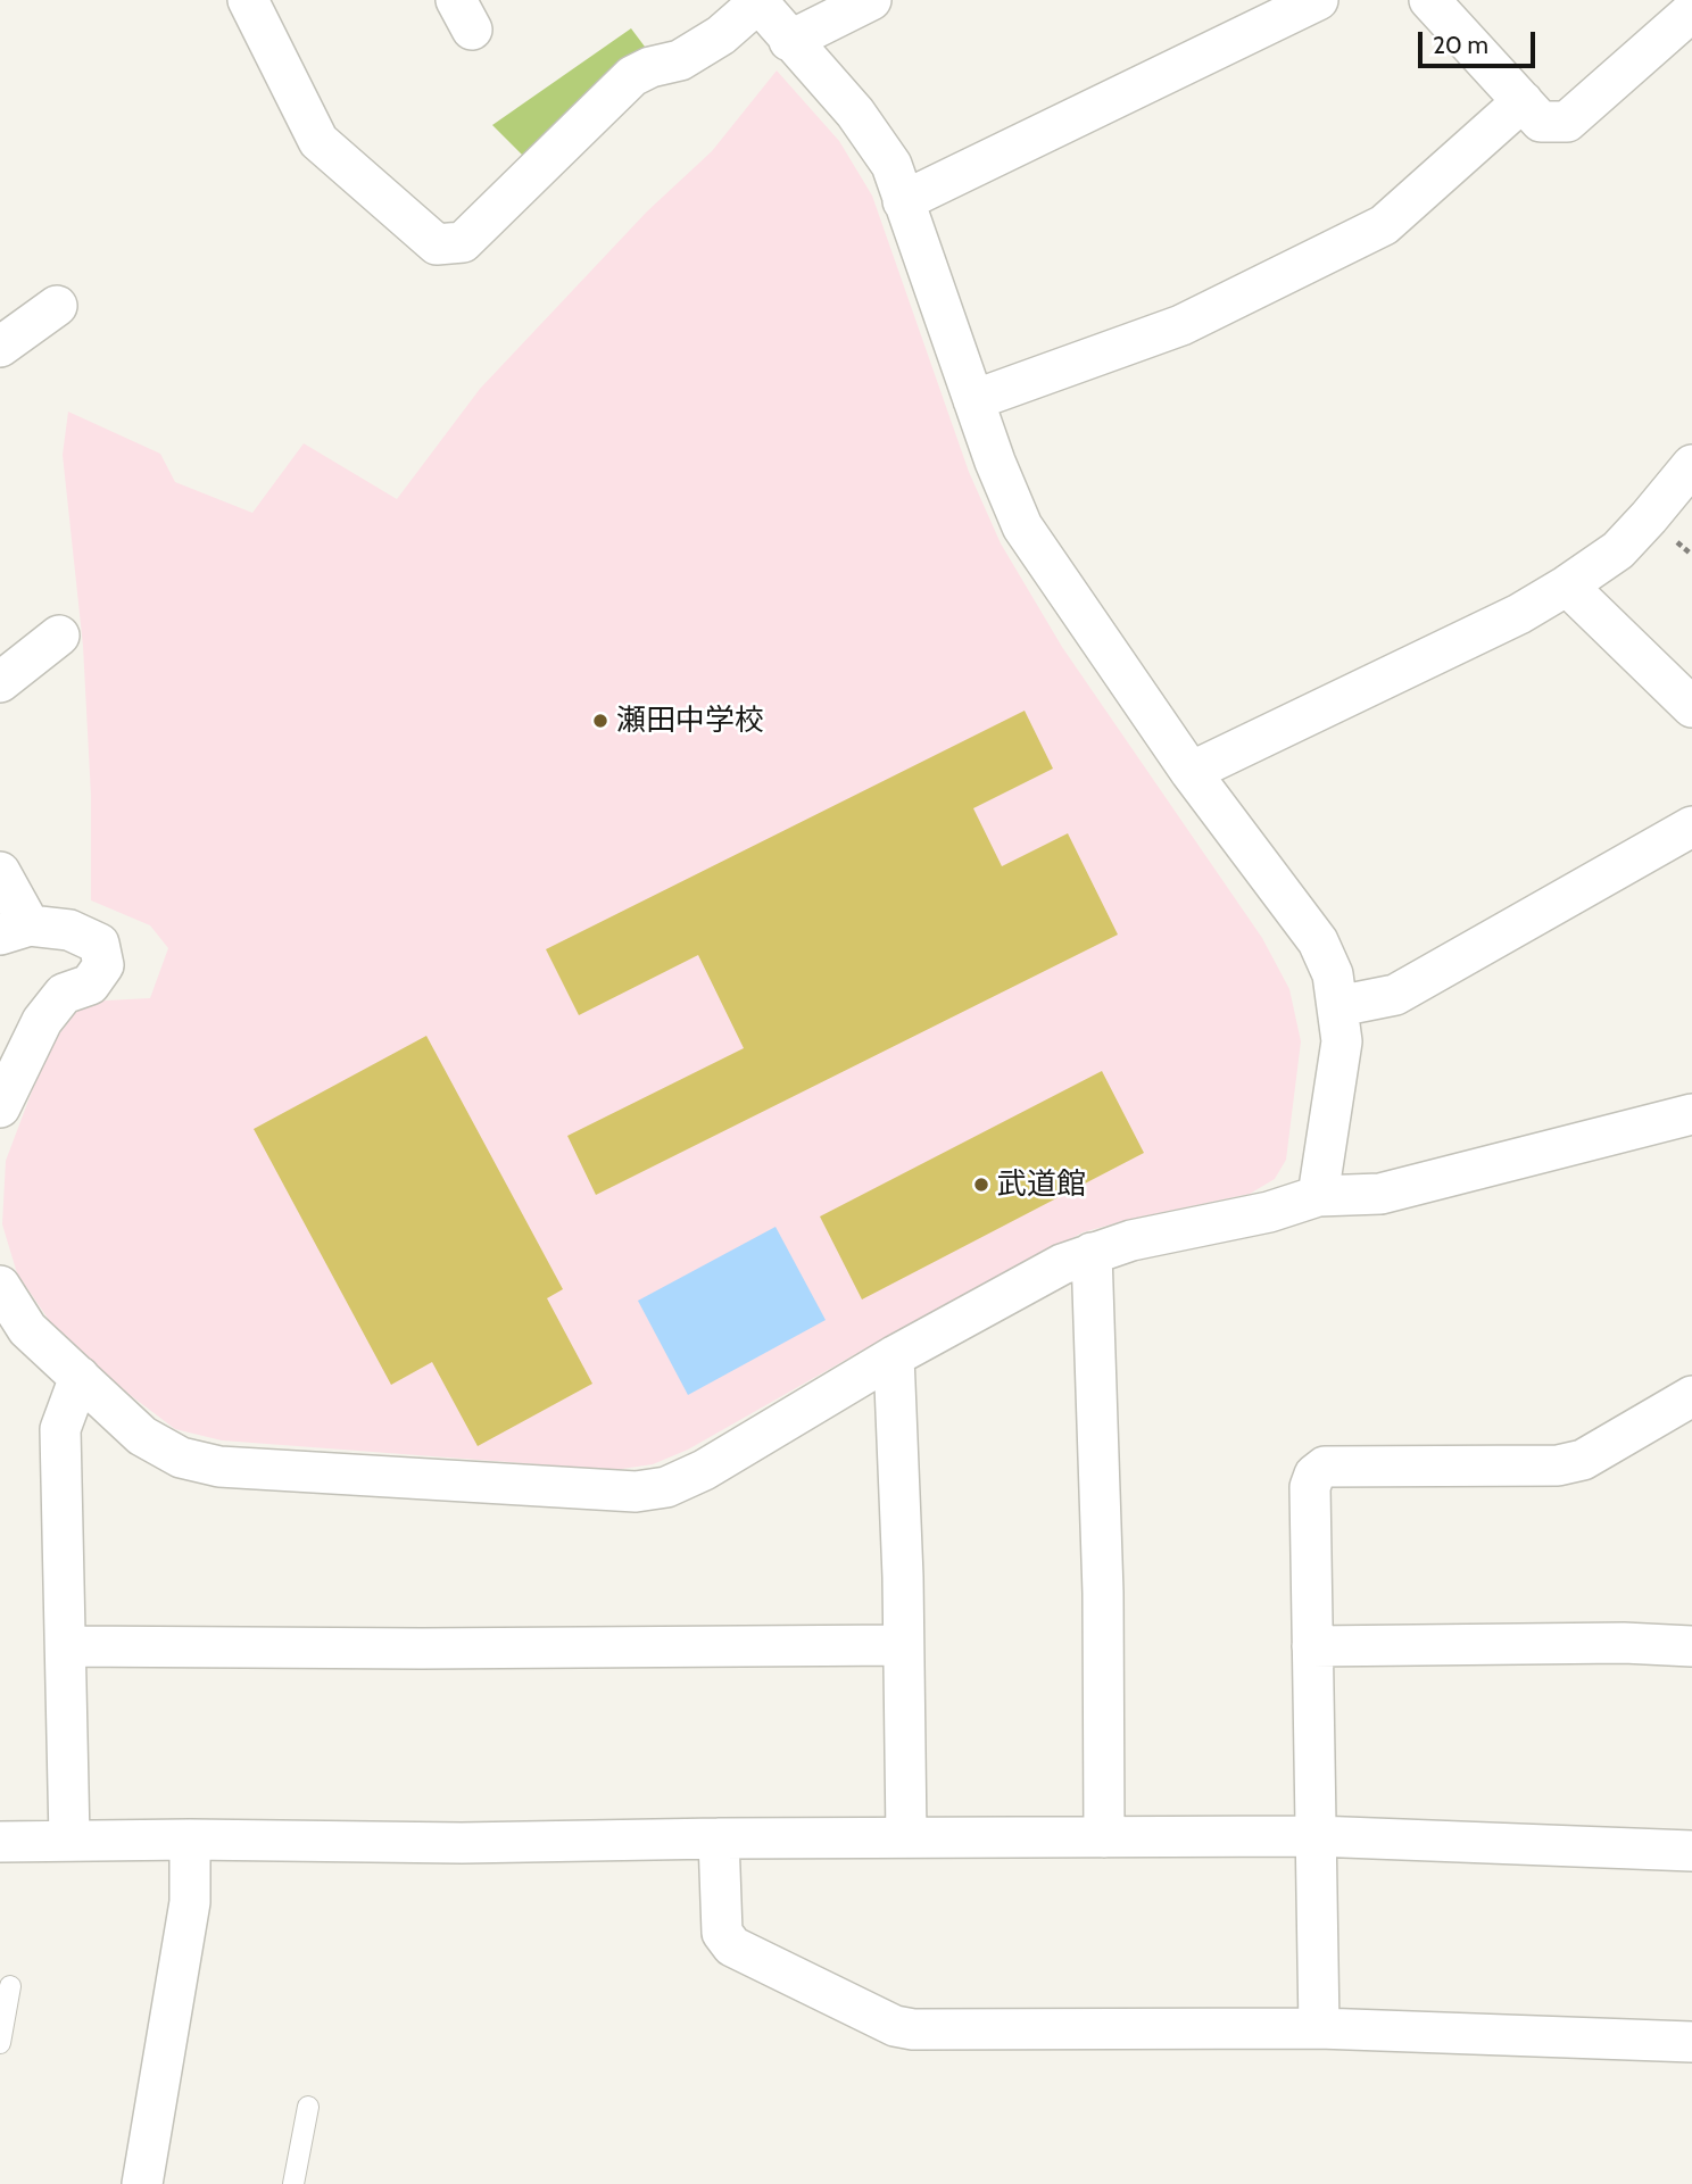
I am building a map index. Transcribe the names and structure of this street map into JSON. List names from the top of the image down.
{
  "places": ["瀬田中学校", "武道館"],
  "scale_bar": "20 m"
}
